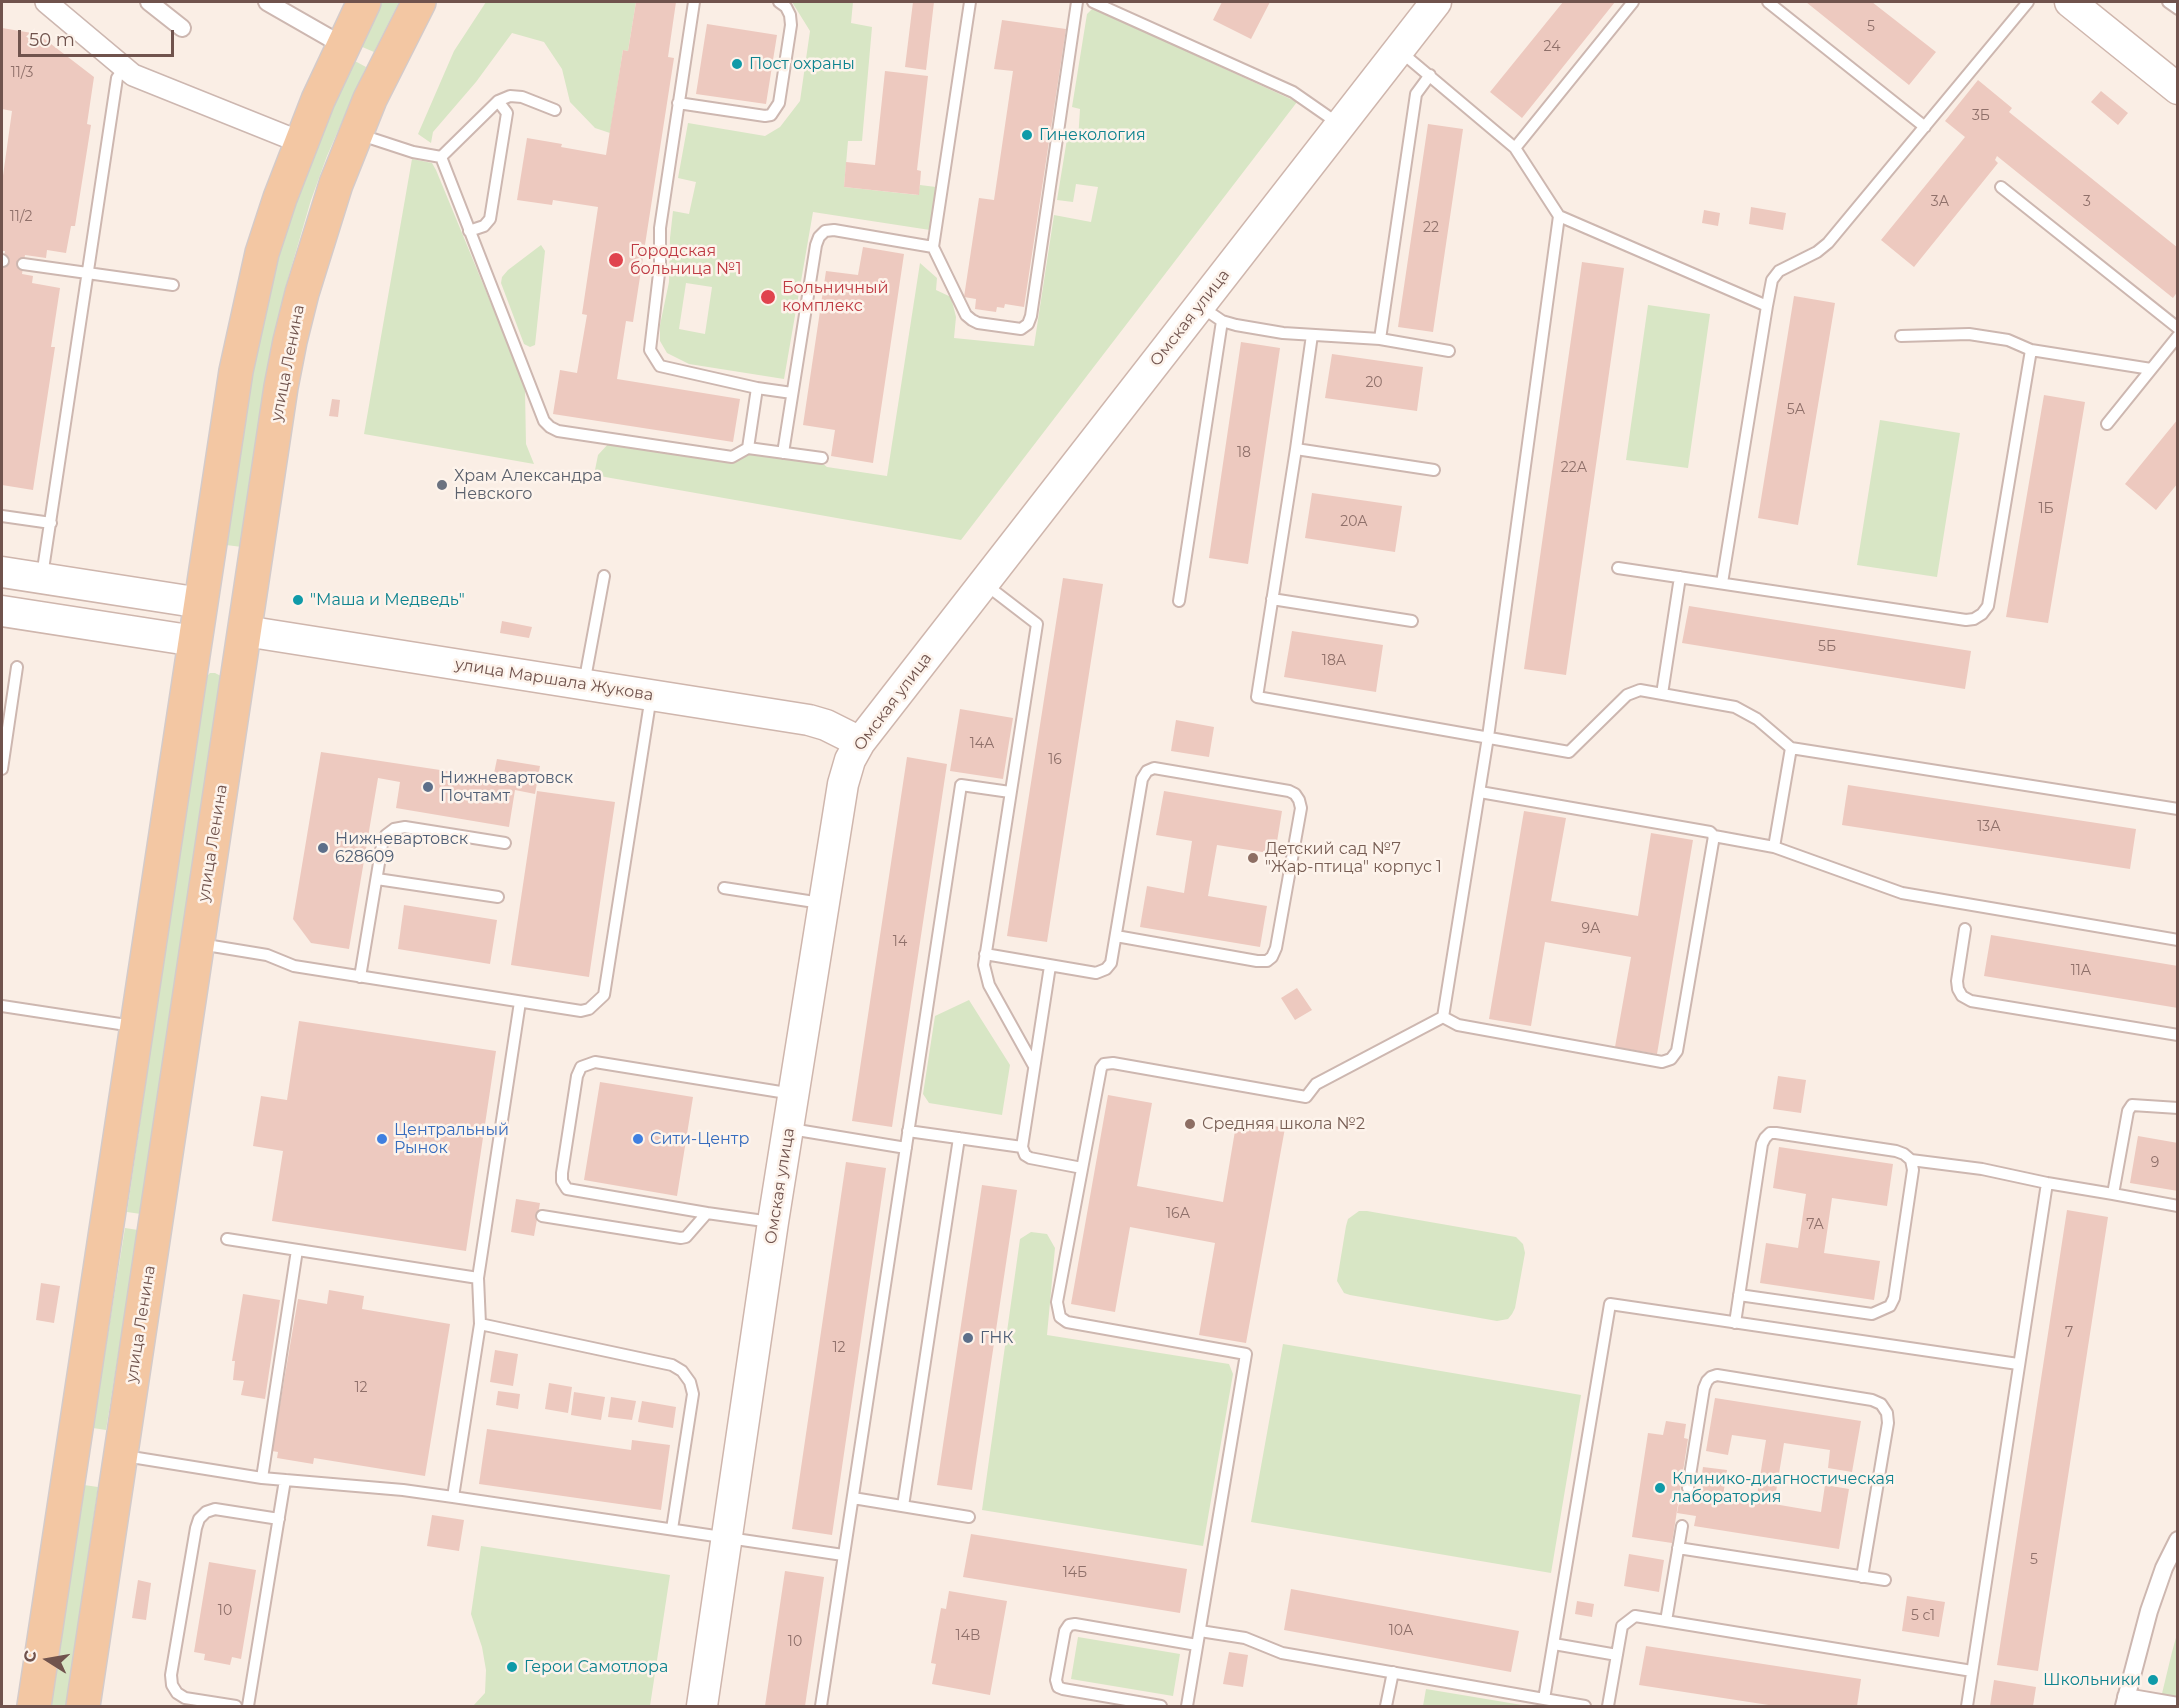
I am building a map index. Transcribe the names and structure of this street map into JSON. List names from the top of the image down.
{
  "streets": {
    "main road": ["Омская улица", "улица Ленина", "улица Маршала Жукова"]
  },
  "crossings": [
    ["Омская улица", "улица Маршала Жукова"],
    ["улица Ленина", "улица Маршала Жукова"]
  ],
  "places": [
    "Пост охраны",
    "Гинекология",
    "Городская больница №1",
    "Больничный комплекс",
    "Храм Александра Невского",
    "\"Маша и Медведь\"",
    "Нижневартовск Почтамт",
    "Нижневартовск 628609",
    "Детский сад №7 \"Жар-птица\" корпус 1",
    "Средняя школа №2",
    "Центральный Рынок",
    "Сити-Центр",
    "ГНК",
    "Клинико-диагностическая лаборатория",
    "Герои Самотлора",
    "Школьники"
  ],
  "house_numbers": [
    "5",
    "24",
    "11/3",
    "3Б",
    "3А",
    "3",
    "11/2",
    "22",
    "20",
    "5А",
    "18",
    "22А",
    "1Б",
    "20А",
    "5Б",
    "18А",
    "14А",
    "16",
    "13А",
    "9А",
    "14",
    "11А",
    "9",
    "16А",
    "7А",
    "7",
    "12",
    "12",
    "5",
    "14Б",
    "10",
    "5 с1",
    "10А",
    "14В",
    "10"
  ],
  "scale_bar": "50 m",
  "north": "left"
}
